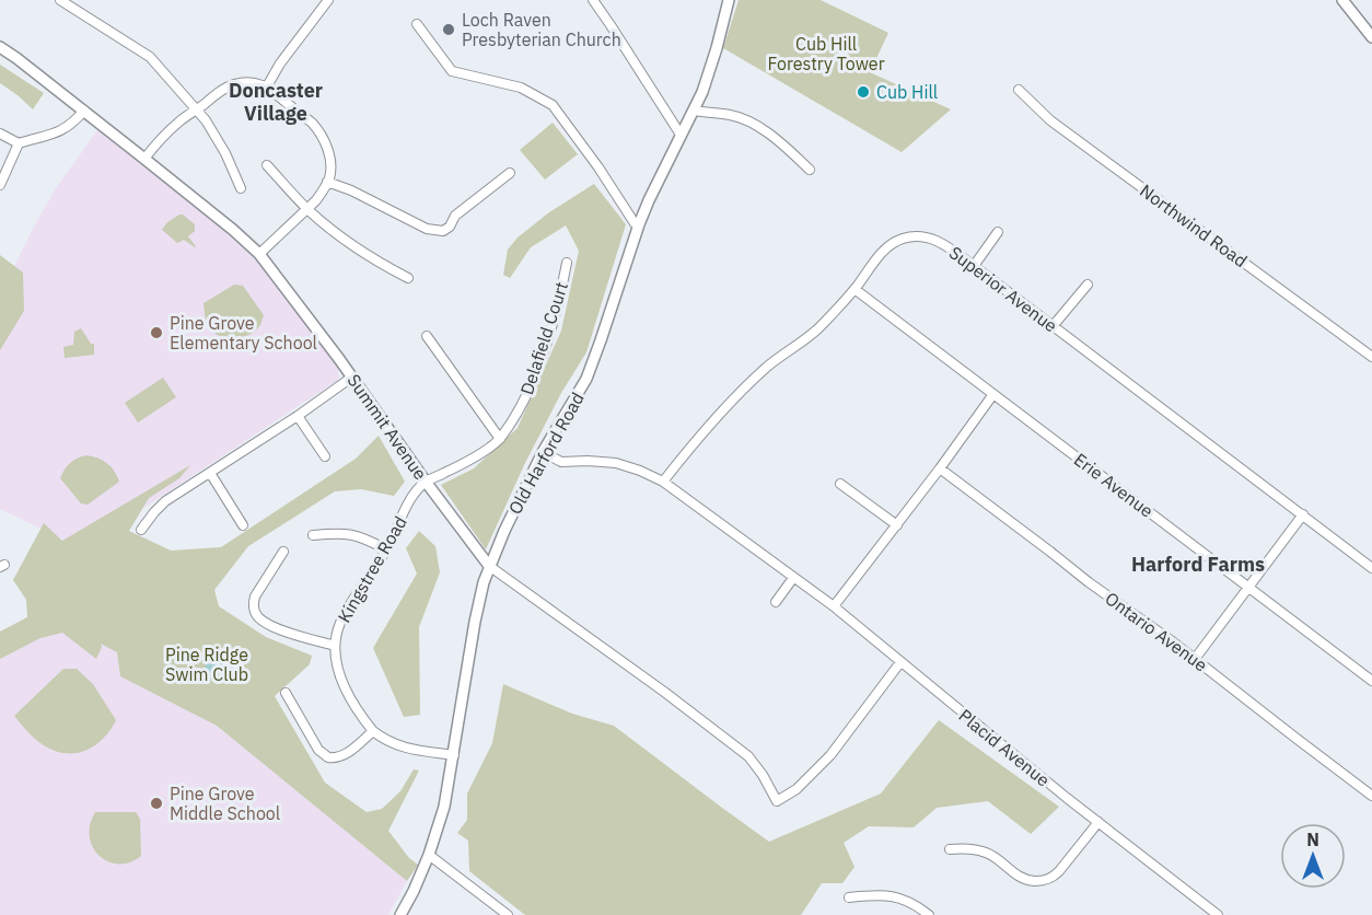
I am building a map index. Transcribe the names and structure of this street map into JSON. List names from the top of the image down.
{
  "streets": {
    "street": [
      "Northwind Road",
      "Superior Avenue",
      "Delafield Court",
      "Summit Avenue",
      "Old Harford Road",
      "Erie Avenue",
      "Kingstree Road",
      "Ontario Avenue",
      "Placid Avenue"
    ]
  },
  "crossings": [
    ["Superior Avenue", "Erie Avenue"],
    ["Superior Avenue", "Placid Avenue"],
    ["Delafield Court", "Summit Avenue"],
    ["Delafield Court", "Kingstree Road"],
    ["Summit Avenue", "Old Harford Road"],
    ["Summit Avenue", "Kingstree Road"],
    ["Summit Avenue", "Placid Avenue"],
    ["Old Harford Road", "Placid Avenue"]
  ],
  "districts": ["Doncaster Village", "Harford Farms"],
  "parks": ["Cub Hill Forestry Tower", "Pine Ridge Swim Club"],
  "places": [
    "Loch Raven Presbyterian Church",
    "Cub Hill",
    "Pine Grove Elementary School",
    "Pine Grove Middle School"
  ],
  "north": "top"
}
